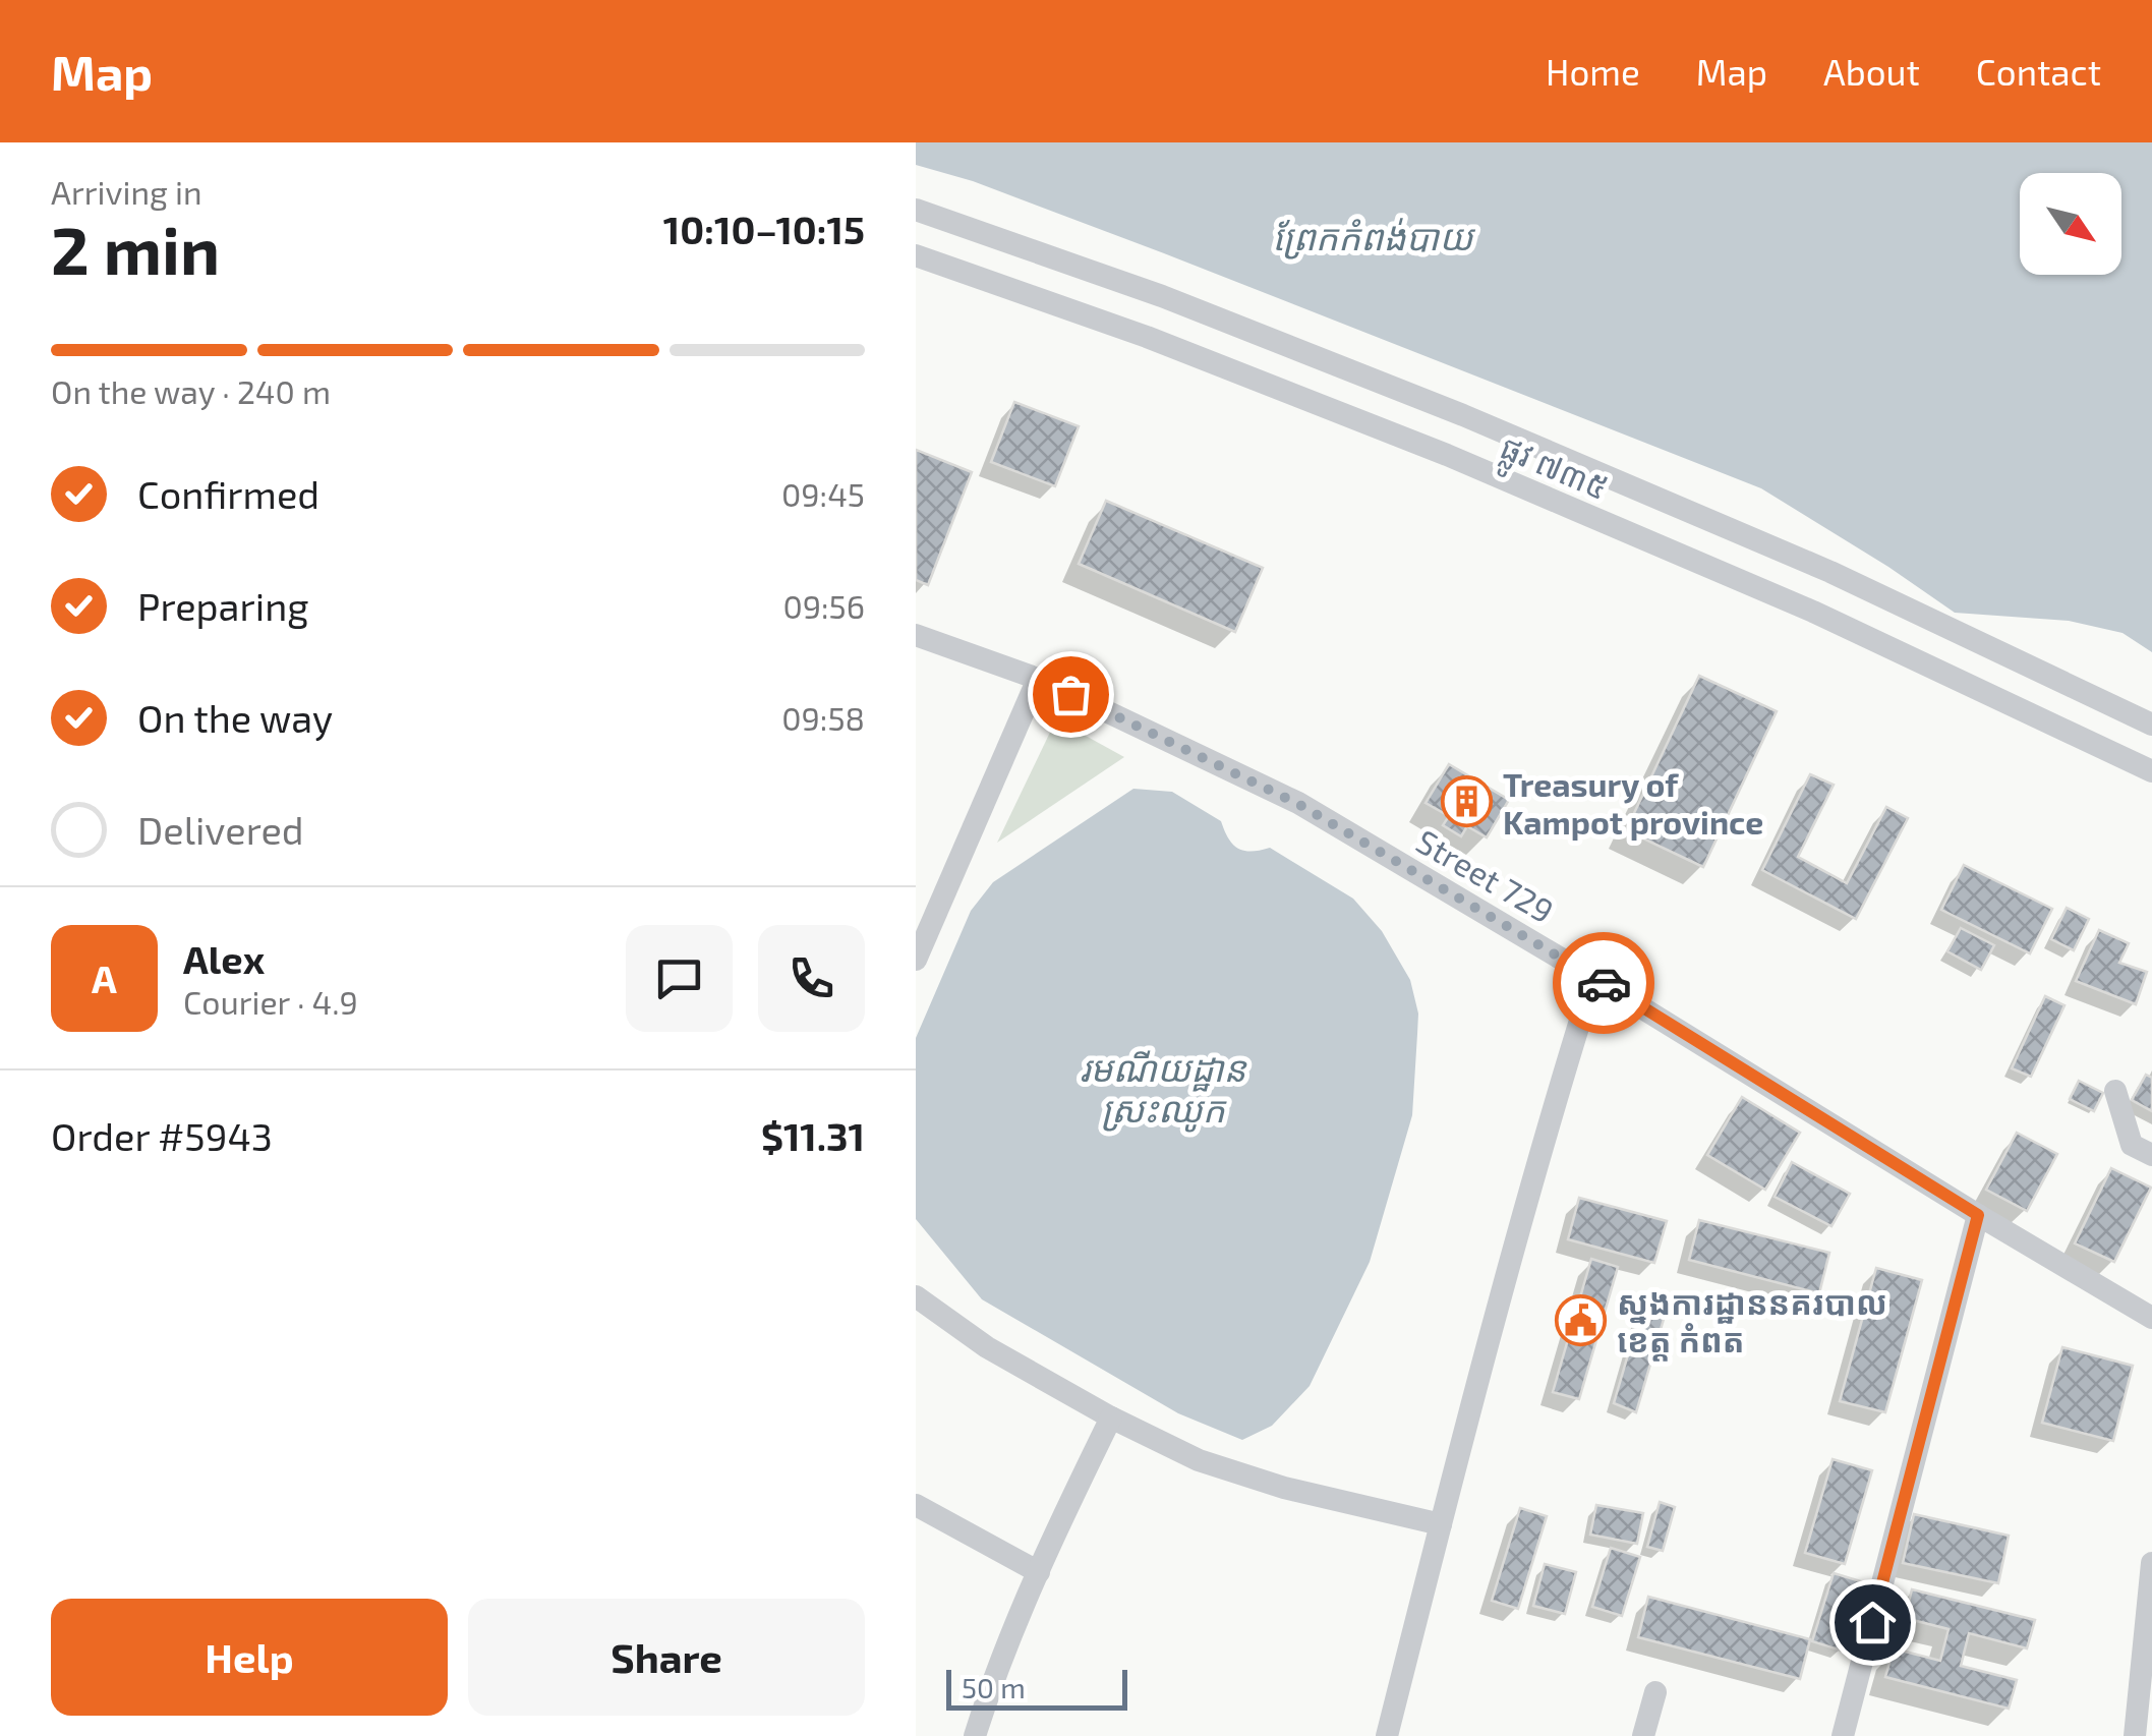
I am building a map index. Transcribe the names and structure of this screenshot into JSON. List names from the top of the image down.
{
  "streets": {
    "street": ["ផ្លូវ ៧៣៥", "Street 729"]
  },
  "water": ["ព្រែកកំពង់បាយ", "រមណីយដ្ឋាន ស្រះឈូក"],
  "places": {
    "building": ["Treasury of Kampot province"],
    "public building": ["ស្នងការដ្ឋាននគរបាល ខេត្ត កំពត"]
  },
  "scale_bar": "50 m",
  "north": "bottom right",
  "page": {
    "header": "Map",
    "nav": [
      "Home",
      "Map",
      "About",
      "Contact"
    ],
    "heading": ["2 min", "Arriving in", "10:10–10:15"],
    "panel": [
      "Alex",
      "Courier · 4.9",
      "Order #5943",
      "$11.31"
    ],
    "bar": "On the way · 240 m",
    "list": [
      ["Confirmed", "09:45"],
      ["Preparing", "09:56"],
      ["On the way", "09:58"],
      "Delivered"
    ],
    "round": "A",
    "buttons": ["Help", "Share"],
    "scale": "50 m"
  }
}
